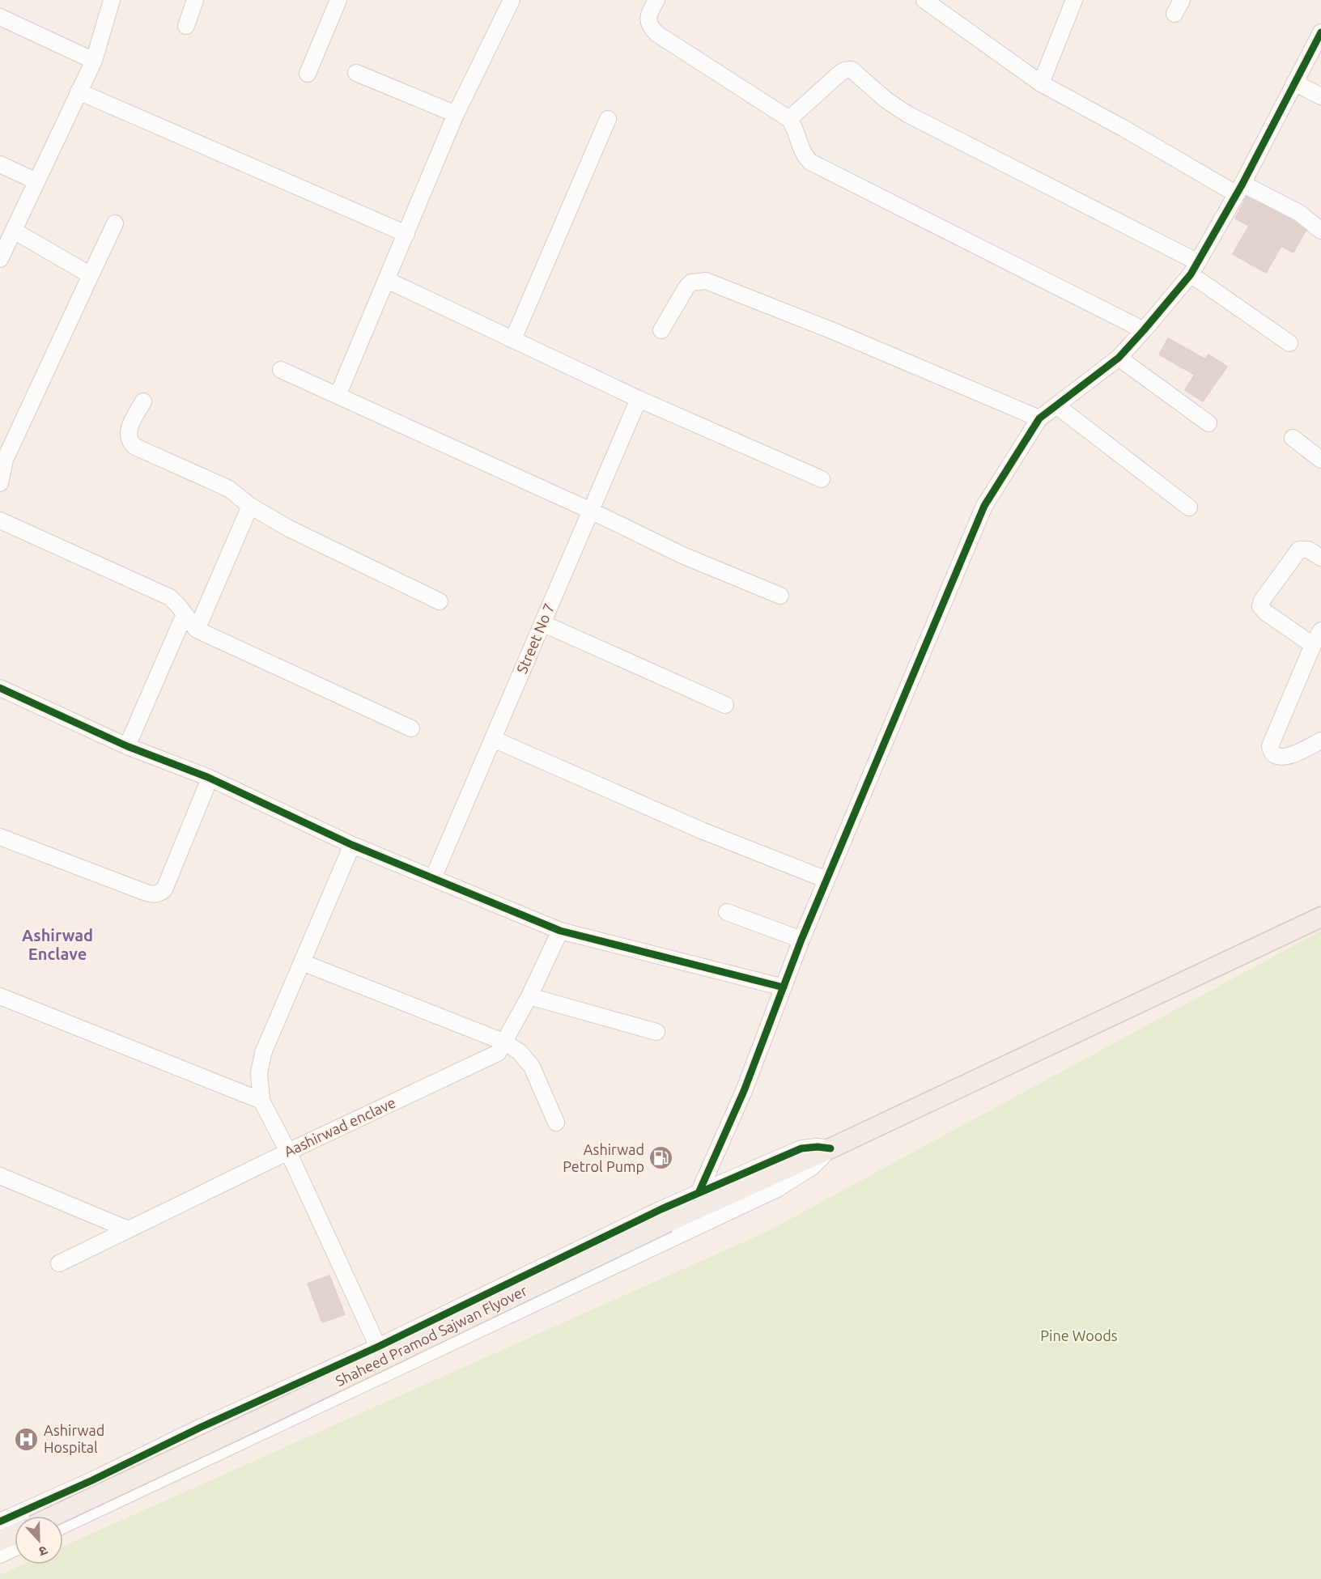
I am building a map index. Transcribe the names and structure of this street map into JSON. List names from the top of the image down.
{
  "streets": {
    "main road": ["Shaheed Pramod Sajwan Flyover"],
    "street": ["Street No 7", "Aashirwad enclave"]
  },
  "districts": ["Ashirwad Enclave"],
  "parks": ["Pine Woods"],
  "places": {
    "fuel station": ["Ashirwad Petrol Pump"],
    "hospital": ["Ashirwad Hospital"]
  },
  "north": "bottom"
}
